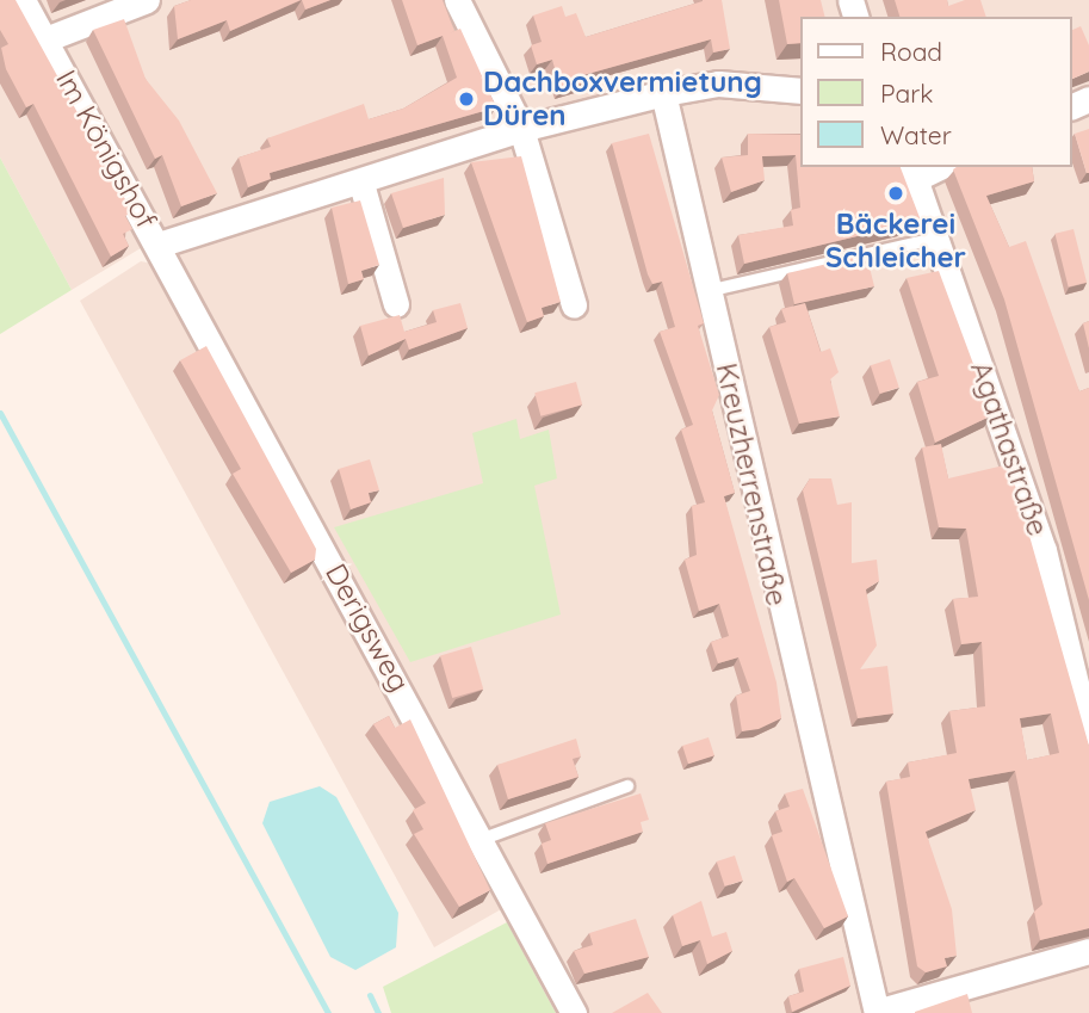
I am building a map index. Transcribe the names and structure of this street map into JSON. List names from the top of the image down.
{
  "streets": {
    "street": [
      "Im Königshof",
      "Agathastraße",
      "Kreuzherrenstraße",
      "Derigsweg"
    ]
  },
  "crossings": [
    ["Im Königshof", "Kreuzherrenstraße"],
    ["Im Königshof", "Derigsweg"]
  ],
  "places": ["Dachboxvermietung Düren", "Bäckerei Schleicher"],
  "legend": ["Road", "Park", "Water"]
}
